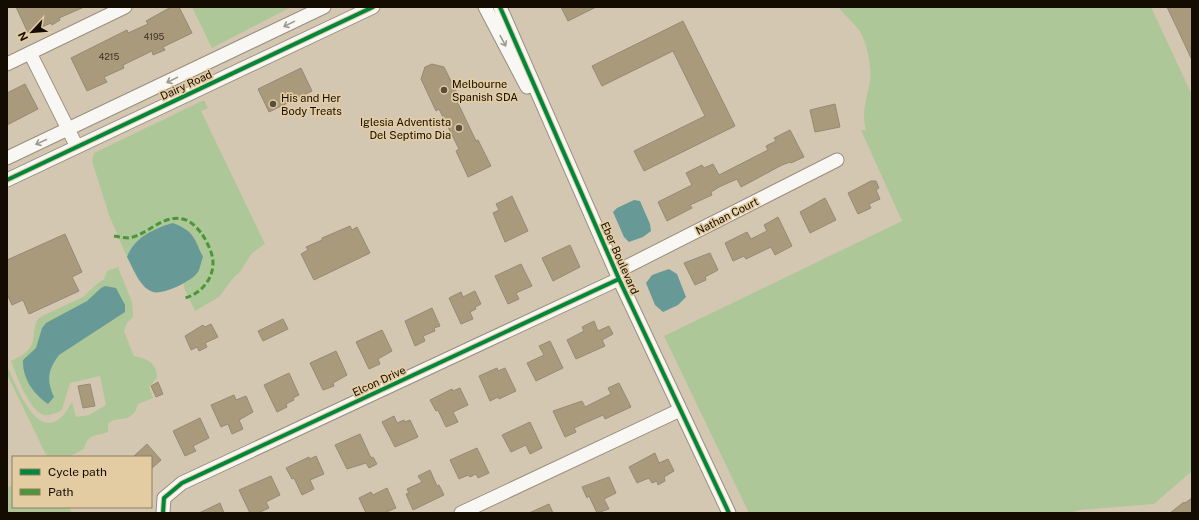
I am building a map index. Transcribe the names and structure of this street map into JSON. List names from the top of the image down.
{
  "streets": {
    "street": [
      "Dairy Road",
      "Nathan Court",
      "Eber Boulevard",
      "Elcon Drive"
    ]
  },
  "crossings": [
    ["Nathan Court", "Eber Boulevard"],
    ["Nathan Court", "Elcon Drive"],
    ["Eber Boulevard", "Elcon Drive"]
  ],
  "places": ["Melbourne Spanish SDA", "His and Her Body Treats", "Iglesia Adventista Del Septimo Dia"],
  "house_numbers": ["4195", "4215"],
  "legend": ["Cycle path", "Path"],
  "north": "bottom left"
}
